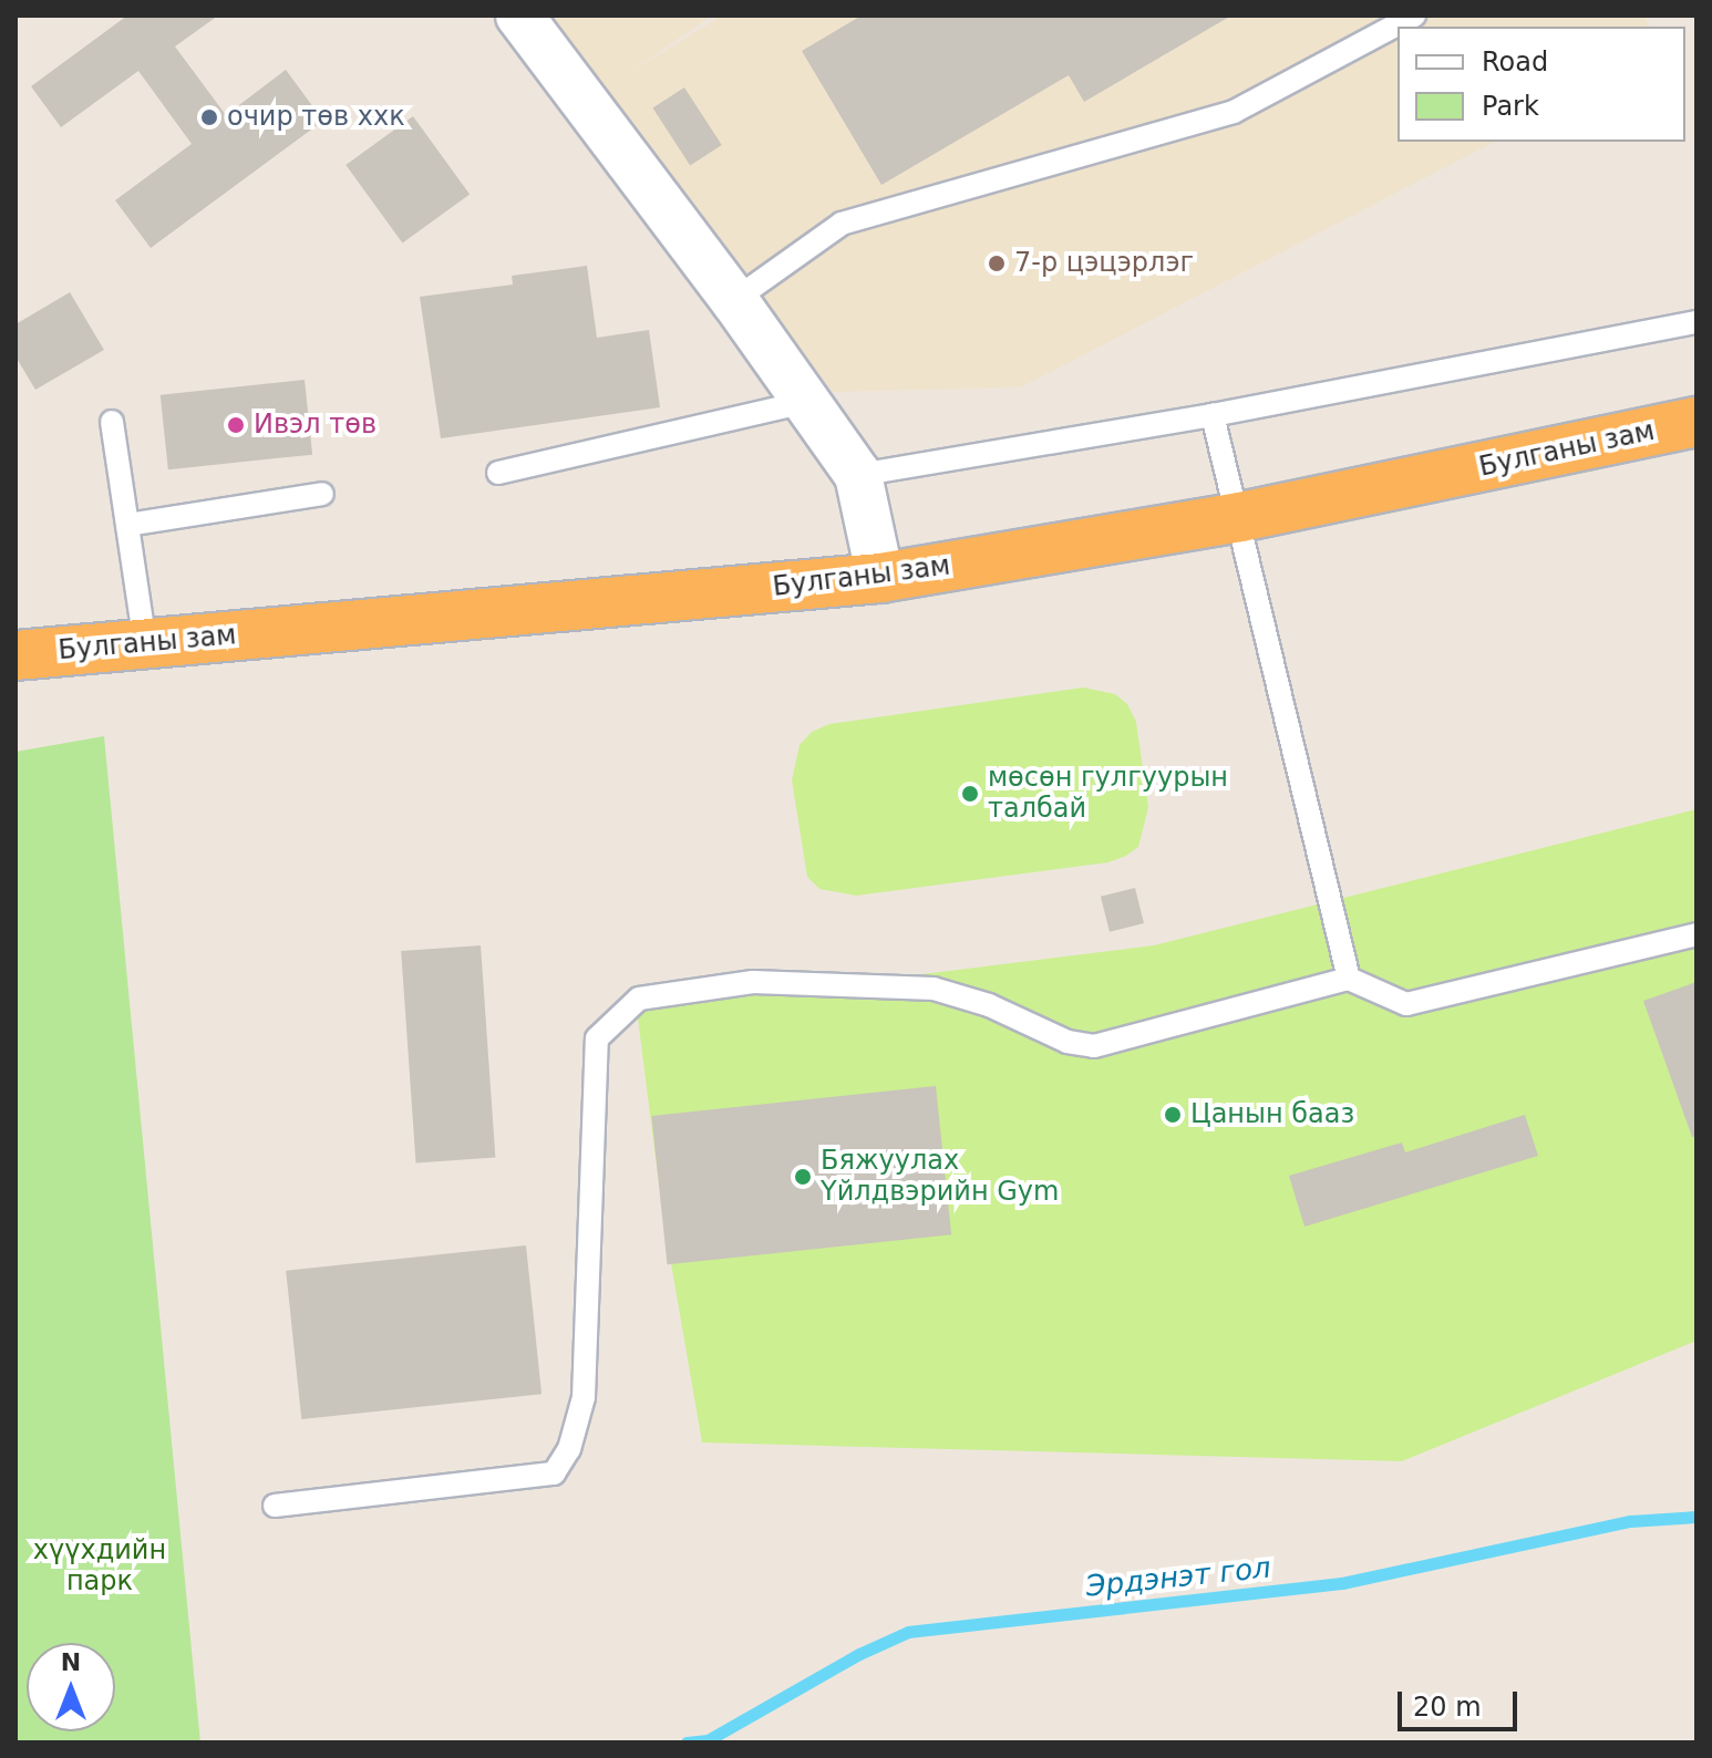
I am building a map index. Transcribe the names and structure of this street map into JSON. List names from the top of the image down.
{
  "streets": {
    "highway": ["Булганы зам"]
  },
  "water": ["Эрдэнэт гол"],
  "parks": ["хүүхдийн парк"],
  "places": [
    "очир төв ххк",
    "7-р цэцэрлэг",
    "Ивэл төв",
    "мөсөн гулгуурын талбай",
    "Цанын бааз",
    "Бяжуулах Үйлдвэрийн Gym"
  ],
  "legend": ["Road", "Park"],
  "scale_bar": "20 m",
  "north": "top"
}
